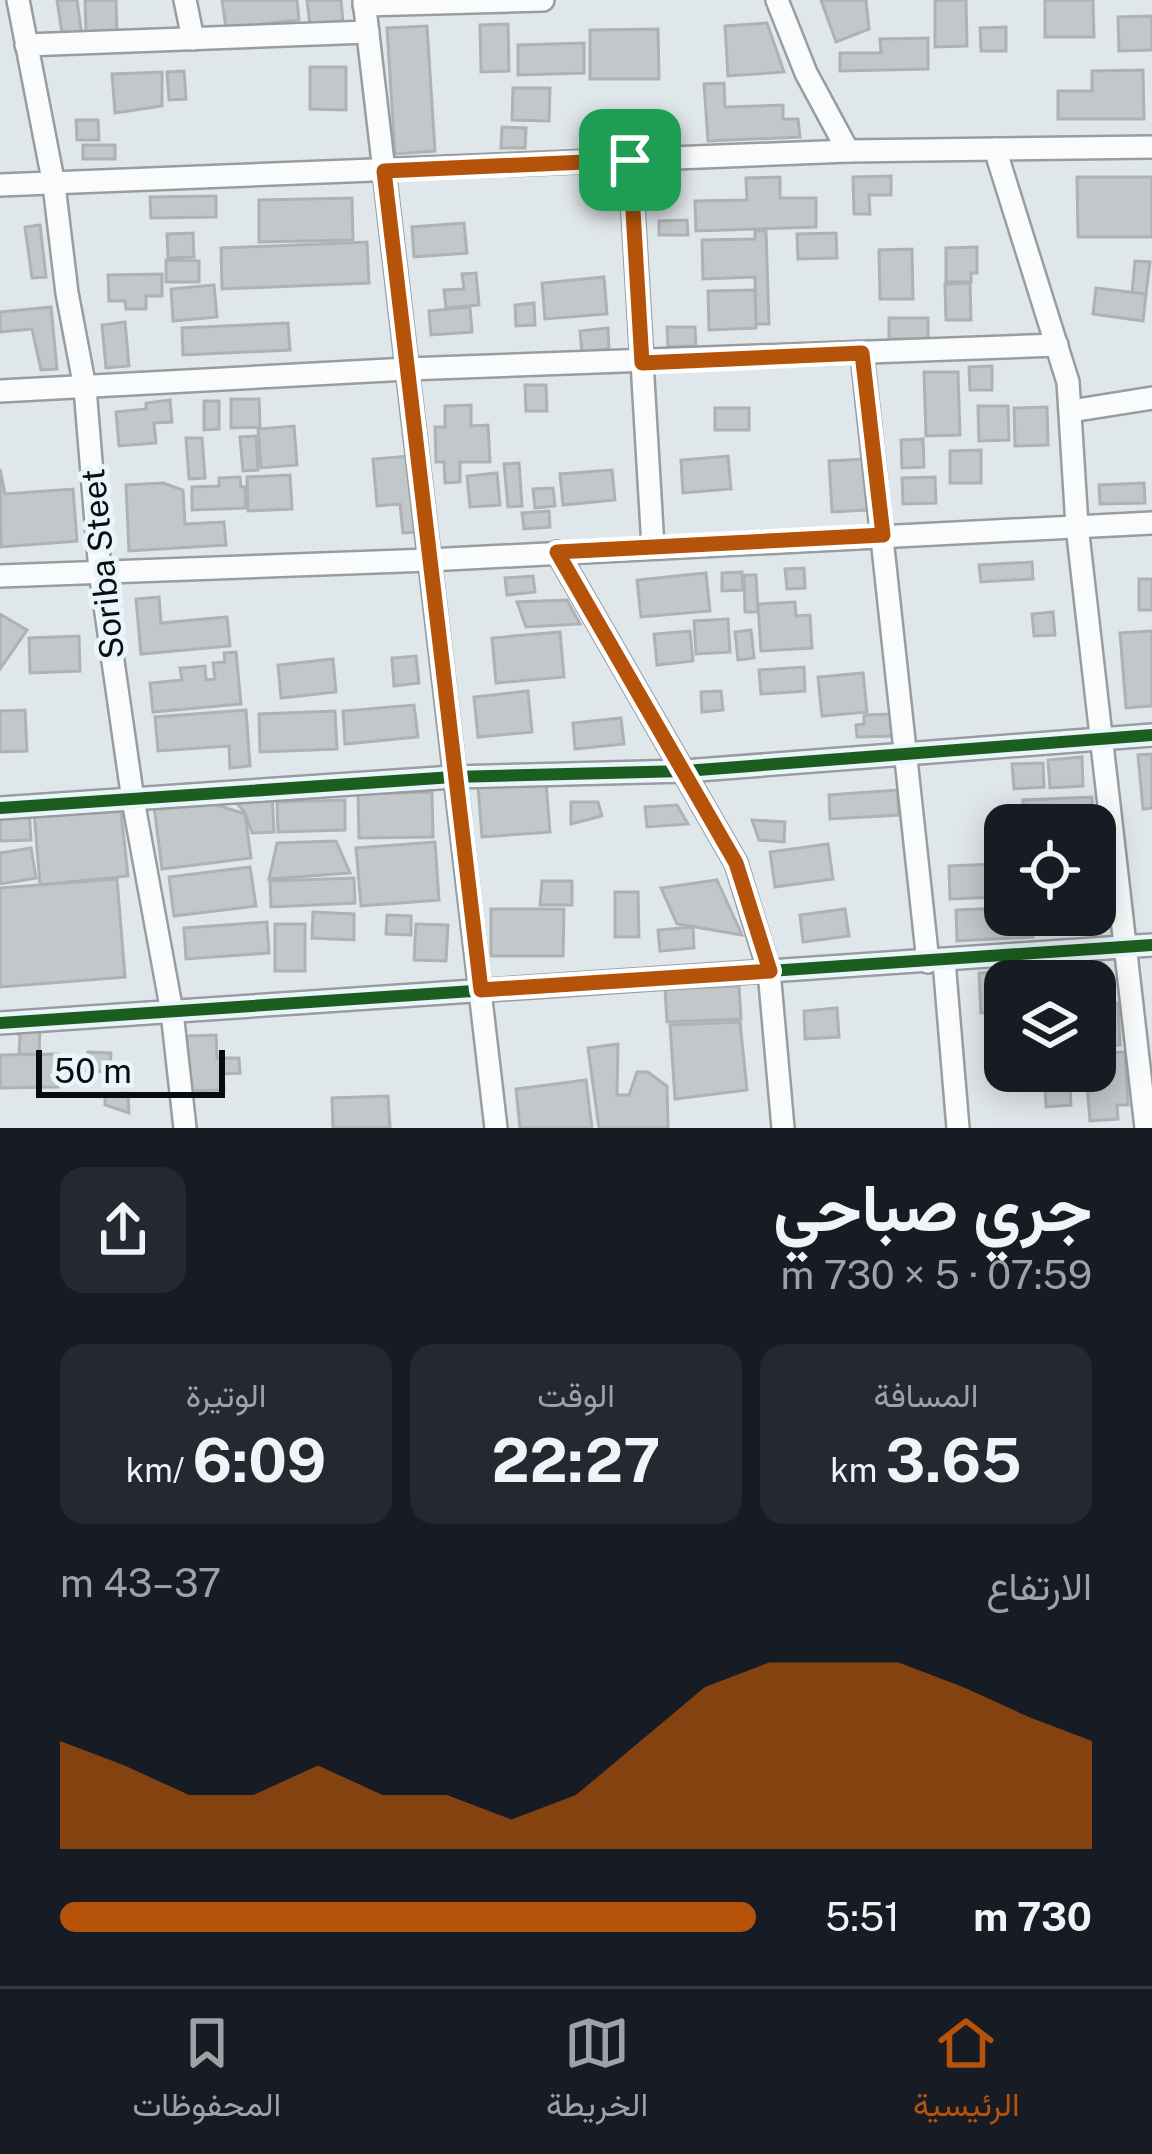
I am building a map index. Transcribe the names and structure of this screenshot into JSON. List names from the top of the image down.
{
  "streets": {
    "street": ["Soriba Steet"]
  },
  "scale_bar": "50 m",
  "page": {
    "scale": "50 m",
    "heading": ["جري صباحي", "07:59 · 5 × 730 m"],
    "stats": [
      ["المسافة", "3.65 km"],
      ["الوقت", "22:27"],
      ["الوتيرة", "6:09 /km"]
    ],
    "chart": ["الارتفاع", "37–43 m"],
    "list": [
      {
        "name": "730 m",
        "note": "5:51"
      }
    ],
    "tabs": ["الرئيسية", "الخريطة", "المحفوظات"]
  }
}
